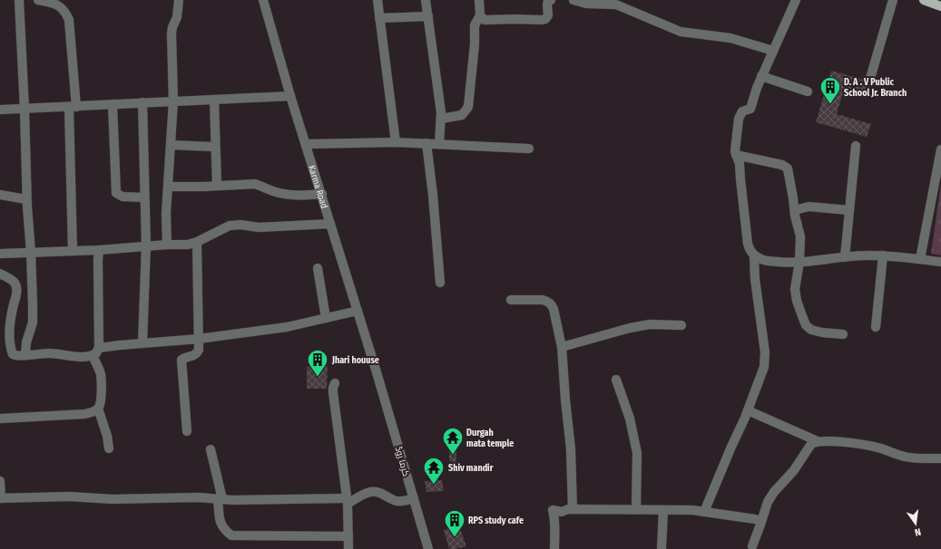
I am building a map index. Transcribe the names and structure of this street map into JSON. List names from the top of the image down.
{
  "streets": {
    "street": ["Karma Road", "کرما روڈ"]
  },
  "crossings": [
    ["Karma Road", "کرما روڈ"]
  ],
  "places": {
    "building": ["D. A . V Public School Jr. Branch", "Jhari houuse", "RPS study cafe"],
    "temple": ["Durgah mata temple", "Shiv mandir"]
  },
  "north": "bottom"
}
